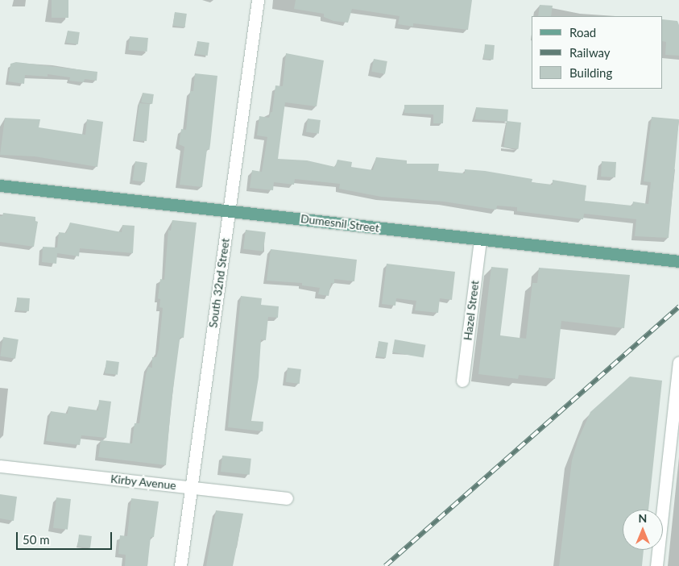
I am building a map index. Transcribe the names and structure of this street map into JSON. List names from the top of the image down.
{
  "streets": {
    "main road": ["Dumesnil Street"],
    "street": ["South 32nd Street", "Hazel Street", "Kirby Avenue"]
  },
  "crossings": [
    ["Dumesnil Street", "South 32nd Street"],
    ["Dumesnil Street", "Hazel Street"],
    ["South 32nd Street", "Kirby Avenue"]
  ],
  "legend": ["Road", "Railway", "Building"],
  "scale_bar": "50 m",
  "north": "top"
}
